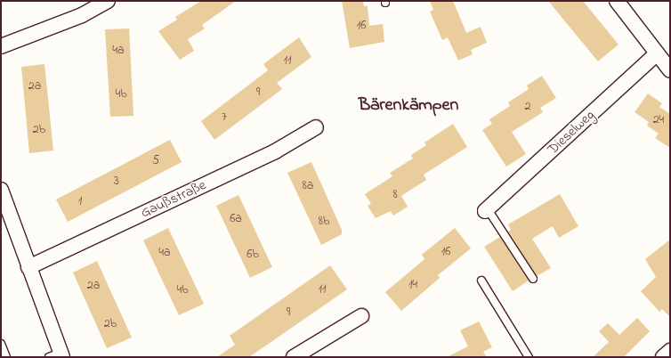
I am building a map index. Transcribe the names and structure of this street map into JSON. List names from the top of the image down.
{
  "streets": {
    "street": ["Dieselweg", "Gaußstraße"]
  },
  "districts": ["Bärenkämpen"],
  "house_numbers": [
    "16",
    "4a",
    "11",
    "2a",
    "9",
    "4b",
    "2",
    "7",
    "24",
    "2b",
    "5",
    "3",
    "8a",
    "8",
    "1",
    "6a",
    "8b",
    "16",
    "4a",
    "6b",
    "14",
    "2a",
    "11",
    "4b",
    "9",
    "2b"
  ]
}
